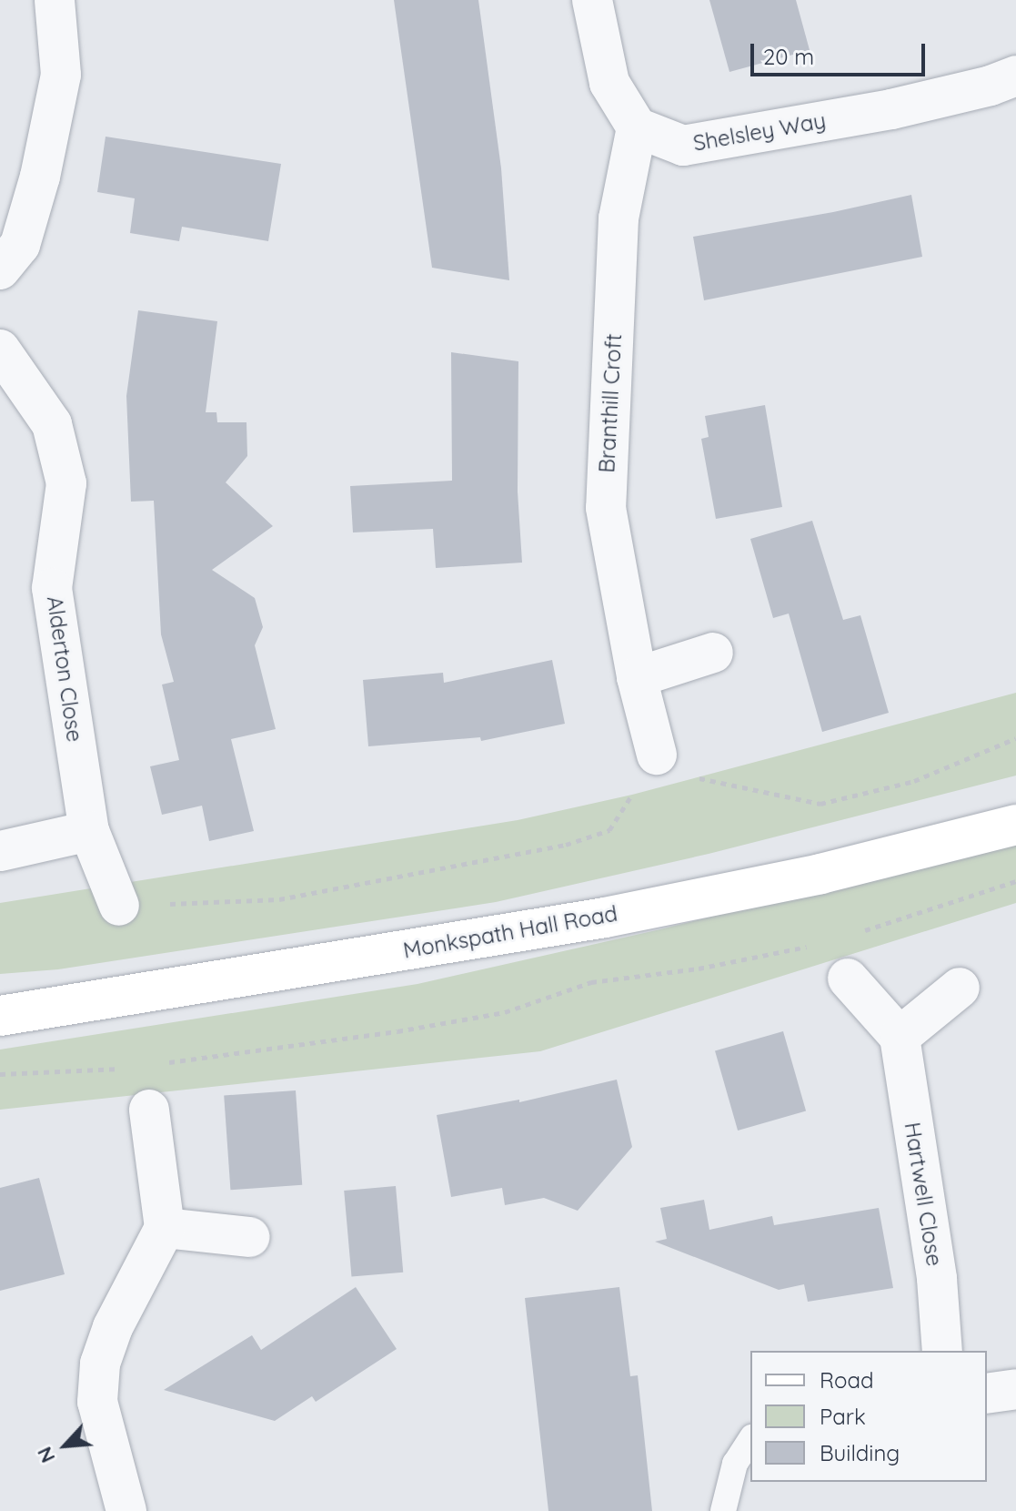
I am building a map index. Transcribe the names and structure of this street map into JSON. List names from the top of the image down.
{
  "streets": {
    "street": [
      "Shelsley Way",
      "Branthill Croft",
      "Alderton Close",
      "Monkspath Hall Road",
      "Hartwell Close"
    ]
  },
  "crossings": [
    ["Shelsley Way", "Branthill Croft"]
  ],
  "legend": ["Road", "Park", "Building"],
  "scale_bar": "20 m",
  "north": "bottom left"
}
